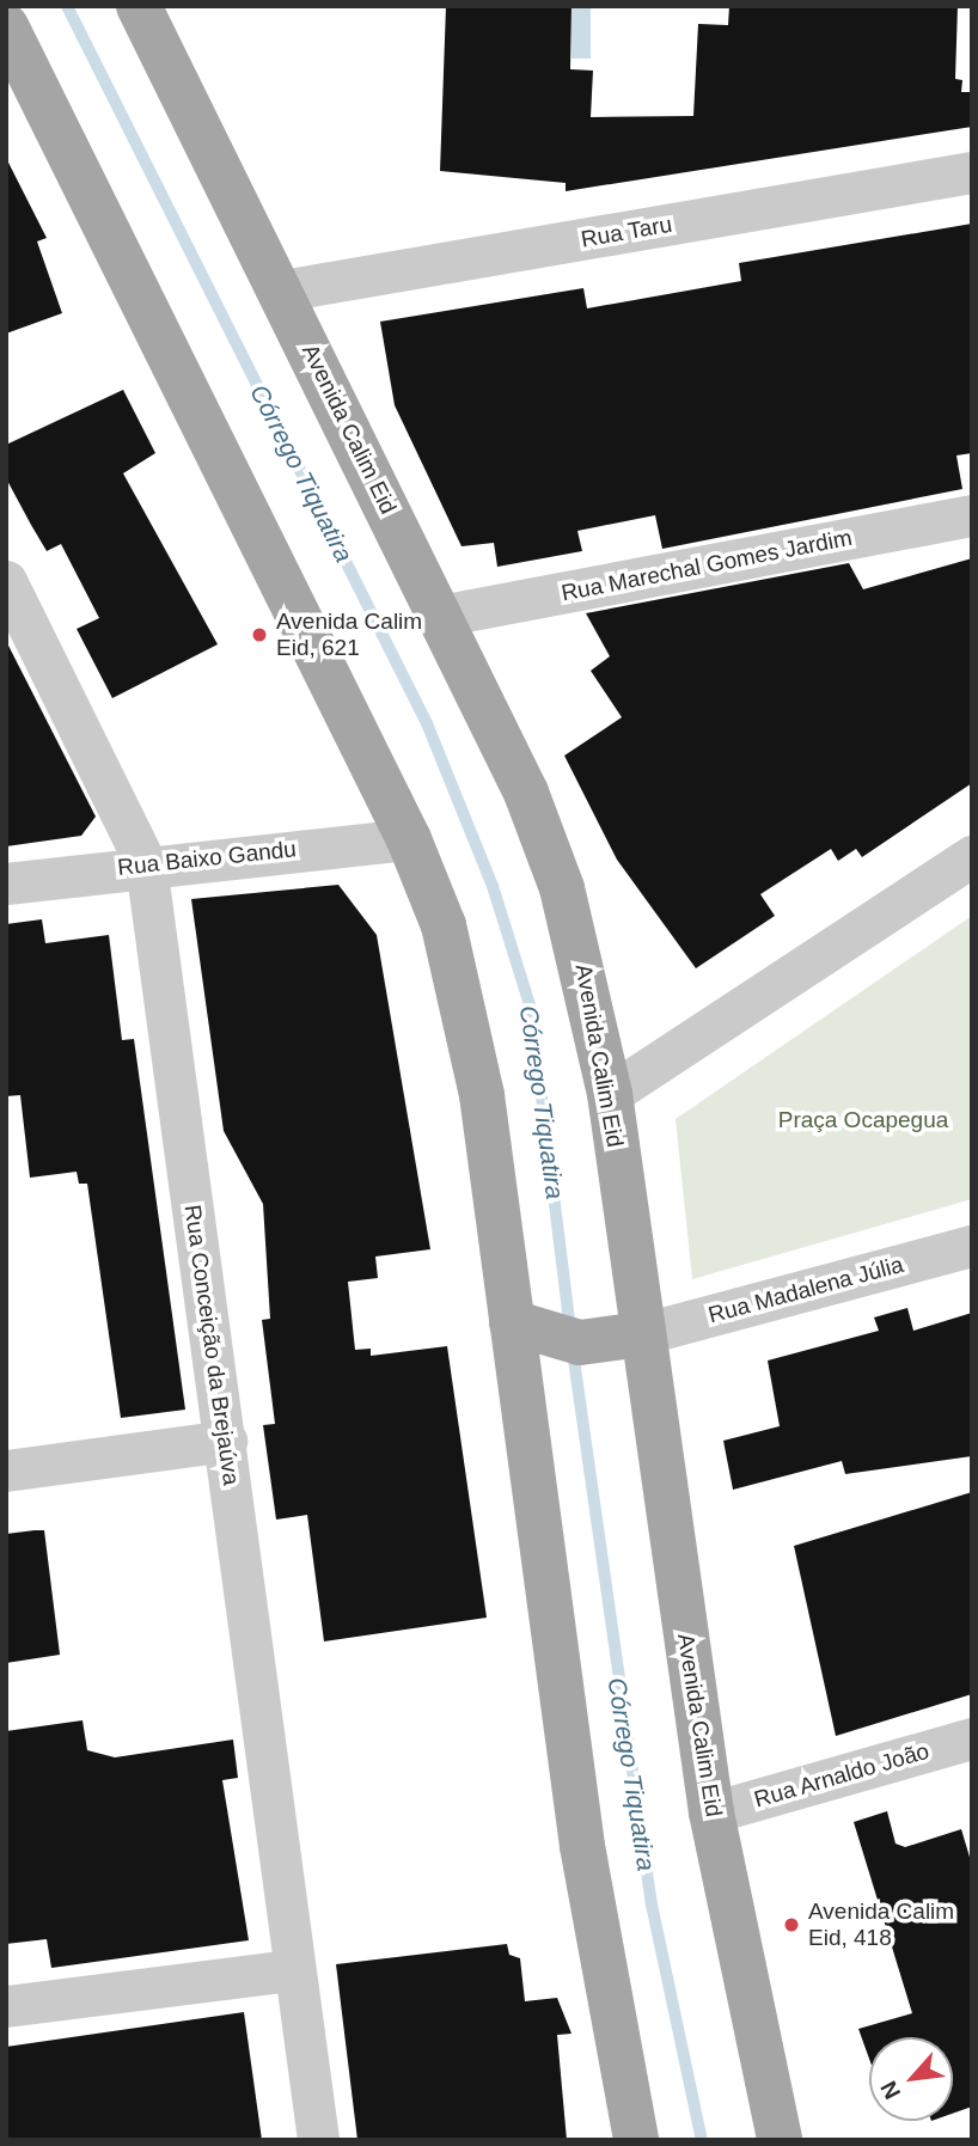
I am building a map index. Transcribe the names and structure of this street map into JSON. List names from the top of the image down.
{
  "streets": {
    "main road": ["Avenida Calim Eid"],
    "street": [
      "Rua Taru",
      "Rua Marechal Gomes Jardim",
      "Rua Baixo Gandu",
      "Rua Madalena Júlia",
      "Rua Conceição da Brejaúva",
      "Rua Arnaldo João"
    ]
  },
  "crossings": [
    ["Rua Taru", "Avenida Calim Eid"],
    ["Avenida Calim Eid", "Rua Marechal Gomes Jardim"],
    ["Avenida Calim Eid", "Rua Madalena Júlia"],
    ["Avenida Calim Eid", "Rua Arnaldo João"],
    ["Rua Baixo Gandu", "Rua Conceição da Brejaúva"]
  ],
  "water": ["Córrego Tiquatira"],
  "parks": ["Praça Ocapegua"],
  "places": ["Avenida Calim Eid, 621", "Avenida Calim Eid, 418"],
  "north": "bottom left"
}
